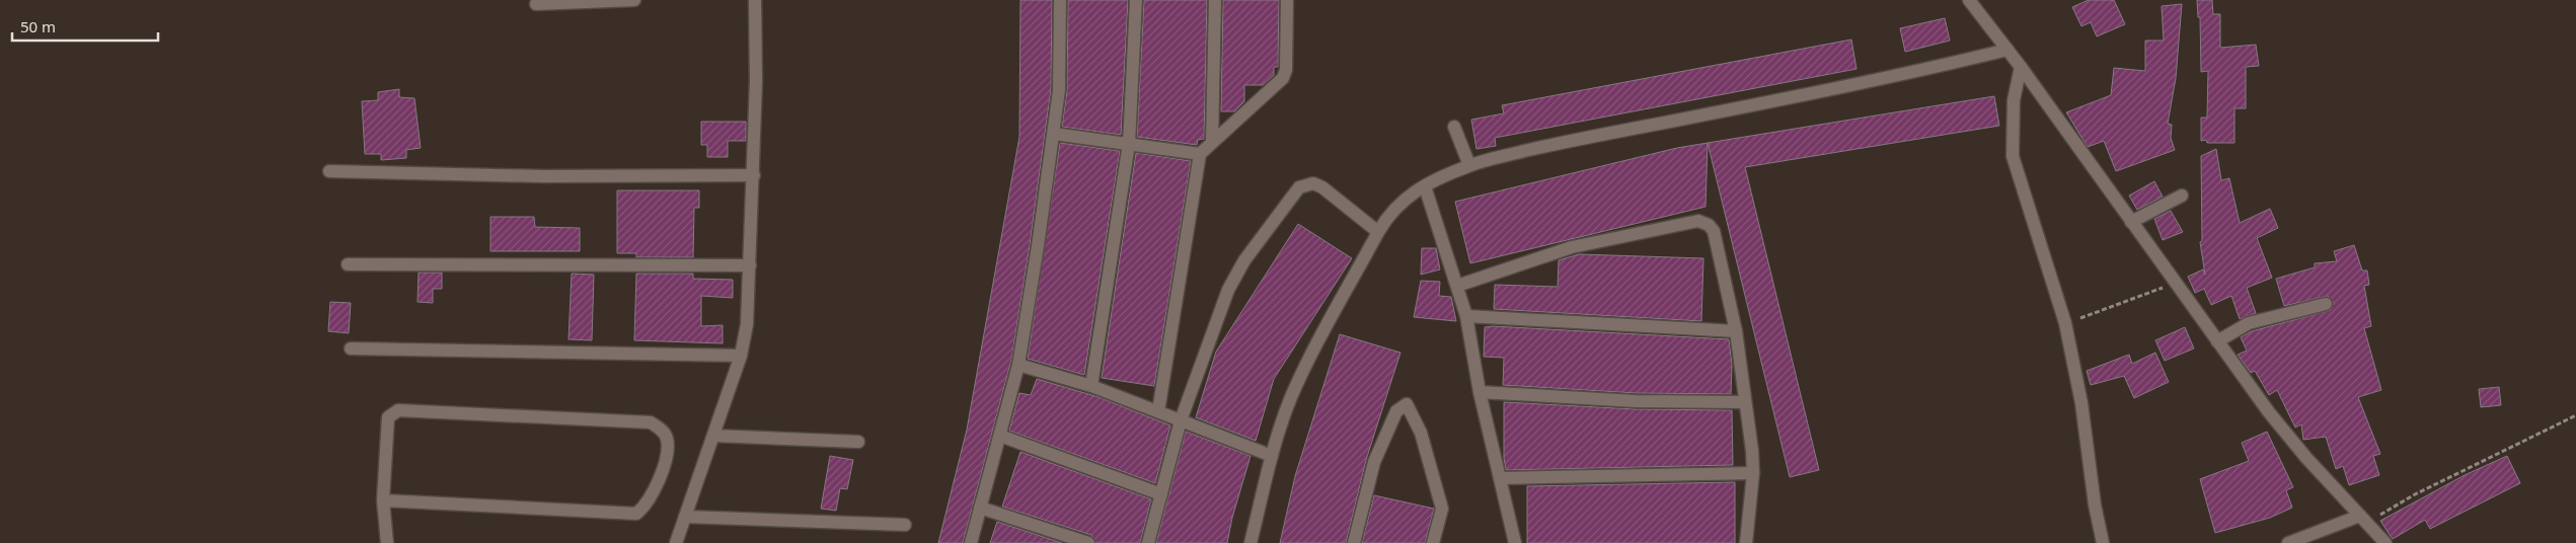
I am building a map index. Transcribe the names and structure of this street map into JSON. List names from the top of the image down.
{
  "scale_bar": "50 m"
}
